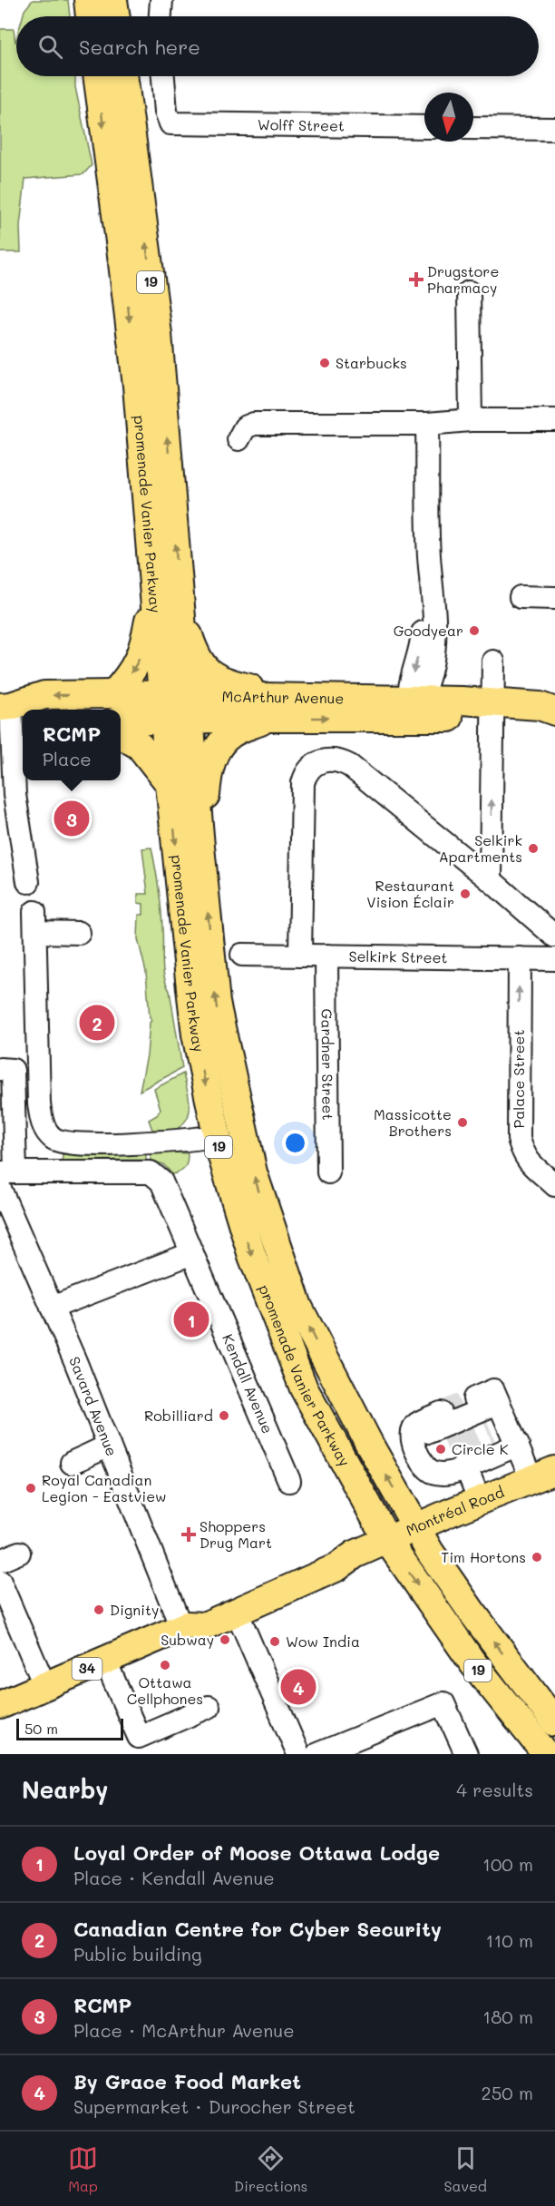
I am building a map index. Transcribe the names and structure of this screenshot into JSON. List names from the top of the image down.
{
  "streets": {
    "main road": [
      "19",
      "promenade Vanier Parkway",
      "McArthur Avenue",
      "Montréal Road",
      "34"
    ],
    "street": [
      "Wolff Street",
      "Selkirk Street",
      "Gardner Street",
      "Palace Street",
      "Kendall Avenue",
      "Savard Avenue"
    ]
  },
  "crossings": [
    ["19", "promenade Vanier Parkway"],
    ["19", "McArthur Avenue"],
    ["19", "Montréal Road"],
    ["promenade Vanier Parkway", "McArthur Avenue"],
    ["promenade Vanier Parkway", "Montréal Road"],
    ["Selkirk Street", "Gardner Street"],
    ["Selkirk Street", "Palace Street"],
    ["Savard Avenue", "Montréal Road"]
  ],
  "one_way": ["Palace Street"],
  "places": {
    "health": ["Drugstore Pharmacy", "Shoppers Drug Mart"],
    "other": [
      "Starbucks",
      "Goodyear",
      "Selkirk Apartments",
      "Restaurant Vision Éclair",
      "Massicotte Brothers",
      "Robilliard",
      "Circle K",
      "Royal Canadian Legion - Eastview",
      "Tim Hortons",
      "Dignity",
      "Subway",
      "Wow India",
      "Ottawa Cellphones"
    ]
  },
  "scale_bar": "50 m",
  "north": "bottom",
  "page": {
    "search": "Search here",
    "popup": ["RCMP", "Place"],
    "pins": [
      "3",
      "2",
      "1",
      "4"
    ],
    "scale": "50 m",
    "heading": ["Nearby", "4 results"],
    "list": [
      {
        "mark": "1",
        "name": "Loyal Order of Moose Ottawa Lodge",
        "note": "Place · Kendall Avenue",
        "value": "100 m"
      },
      {
        "mark": "2",
        "name": "Canadian Centre for Cyber Security",
        "note": "Public building",
        "value": "110 m"
      },
      {
        "mark": "3",
        "name": "RCMP",
        "note": "Place · McArthur Avenue",
        "value": "180 m"
      },
      {
        "mark": "4",
        "name": "By Grace Food Market",
        "note": "Supermarket · Durocher Street",
        "value": "250 m"
      }
    ],
    "nav": ["Map", "Directions", "Saved"]
  }
}
